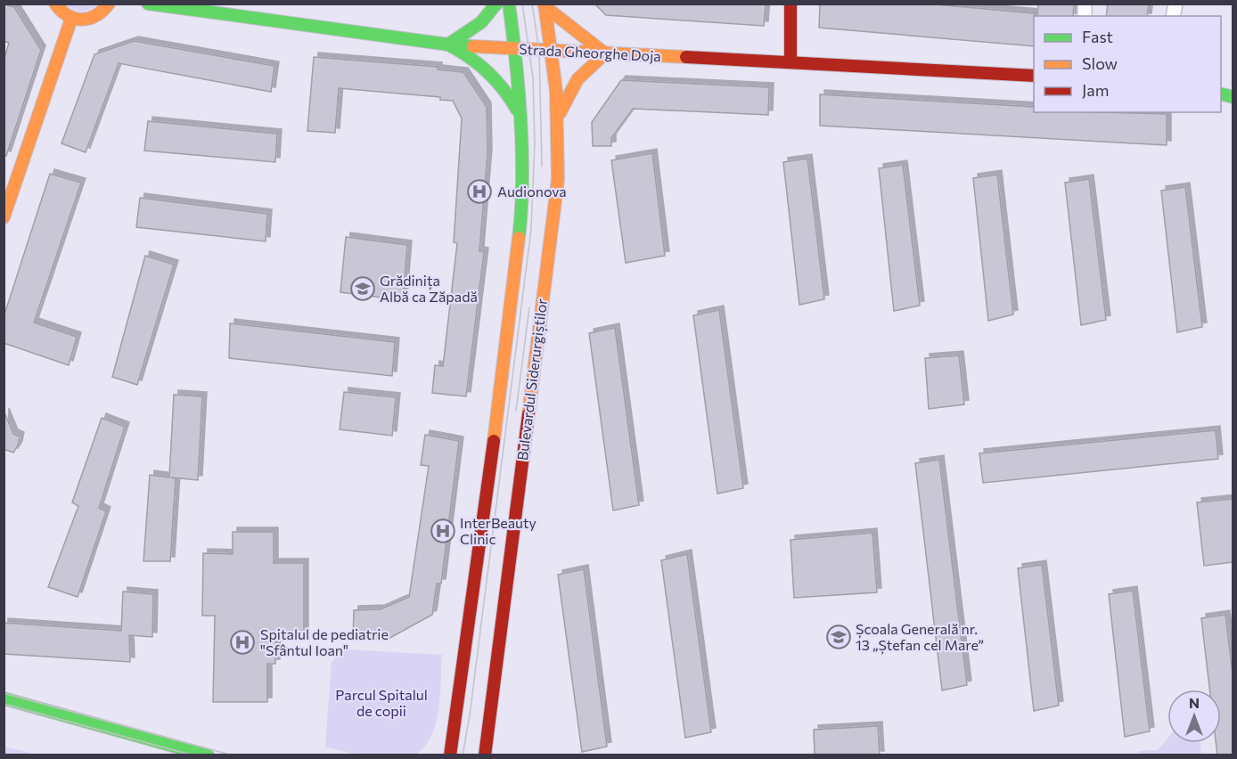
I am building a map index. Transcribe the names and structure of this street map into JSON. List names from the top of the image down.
{
  "streets": {
    "main road": ["Strada Gheorghe Doja", "Bulevardul Siderurgiștilor"]
  },
  "crossings": [
    ["Strada Gheorghe Doja", "Bulevardul Siderurgiștilor"]
  ],
  "parks": ["Parcul Spitalul de copii"],
  "places": {
    "hospital": ["Audionova", "InterBeauty Clinic", "Spitalul de pediatrie \"Sfântul Ioan\""],
    "school or university": ["Grădinița Albă ca Zăpadă", "Școala Generală nr. 13 „Ștefan cel Mare”"]
  },
  "legend": ["Fast", "Slow", "Jam"],
  "north": "top"
}
